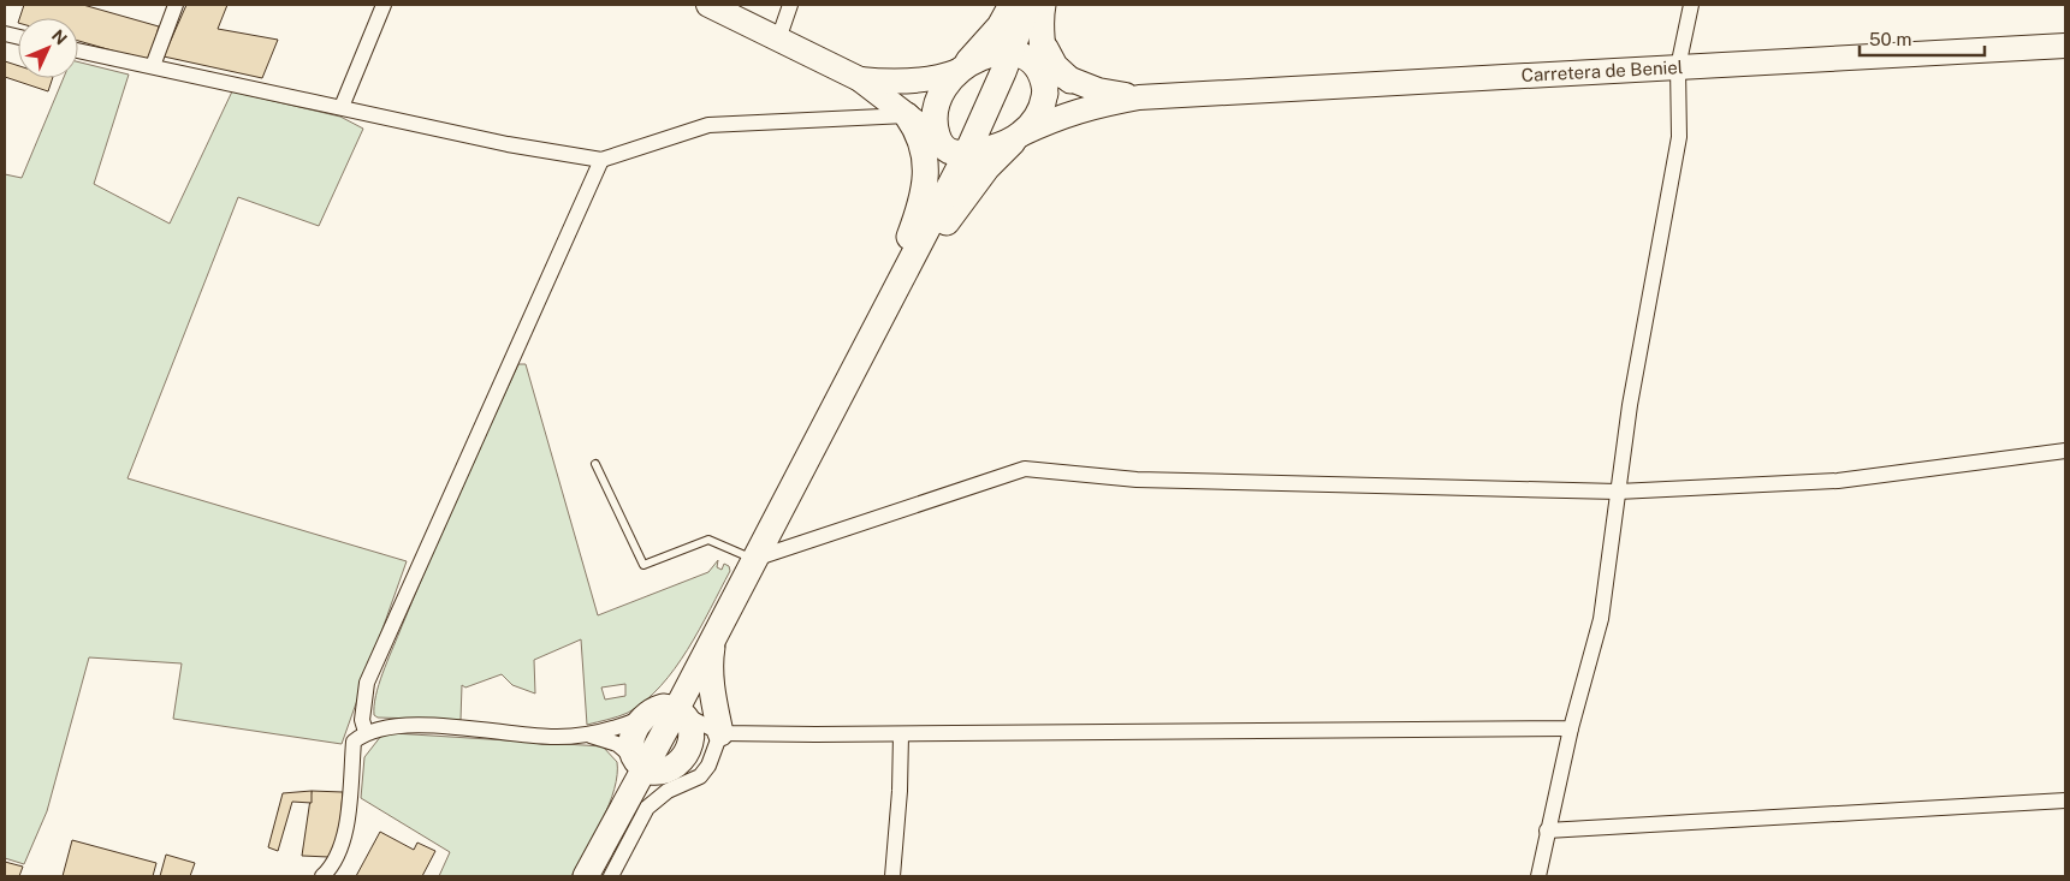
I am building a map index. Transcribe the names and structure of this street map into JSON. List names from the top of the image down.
{
  "streets": {
    "main road": ["Carretera de Beniel"]
  },
  "scale_bar": "50 m",
  "north": "top right"
}
